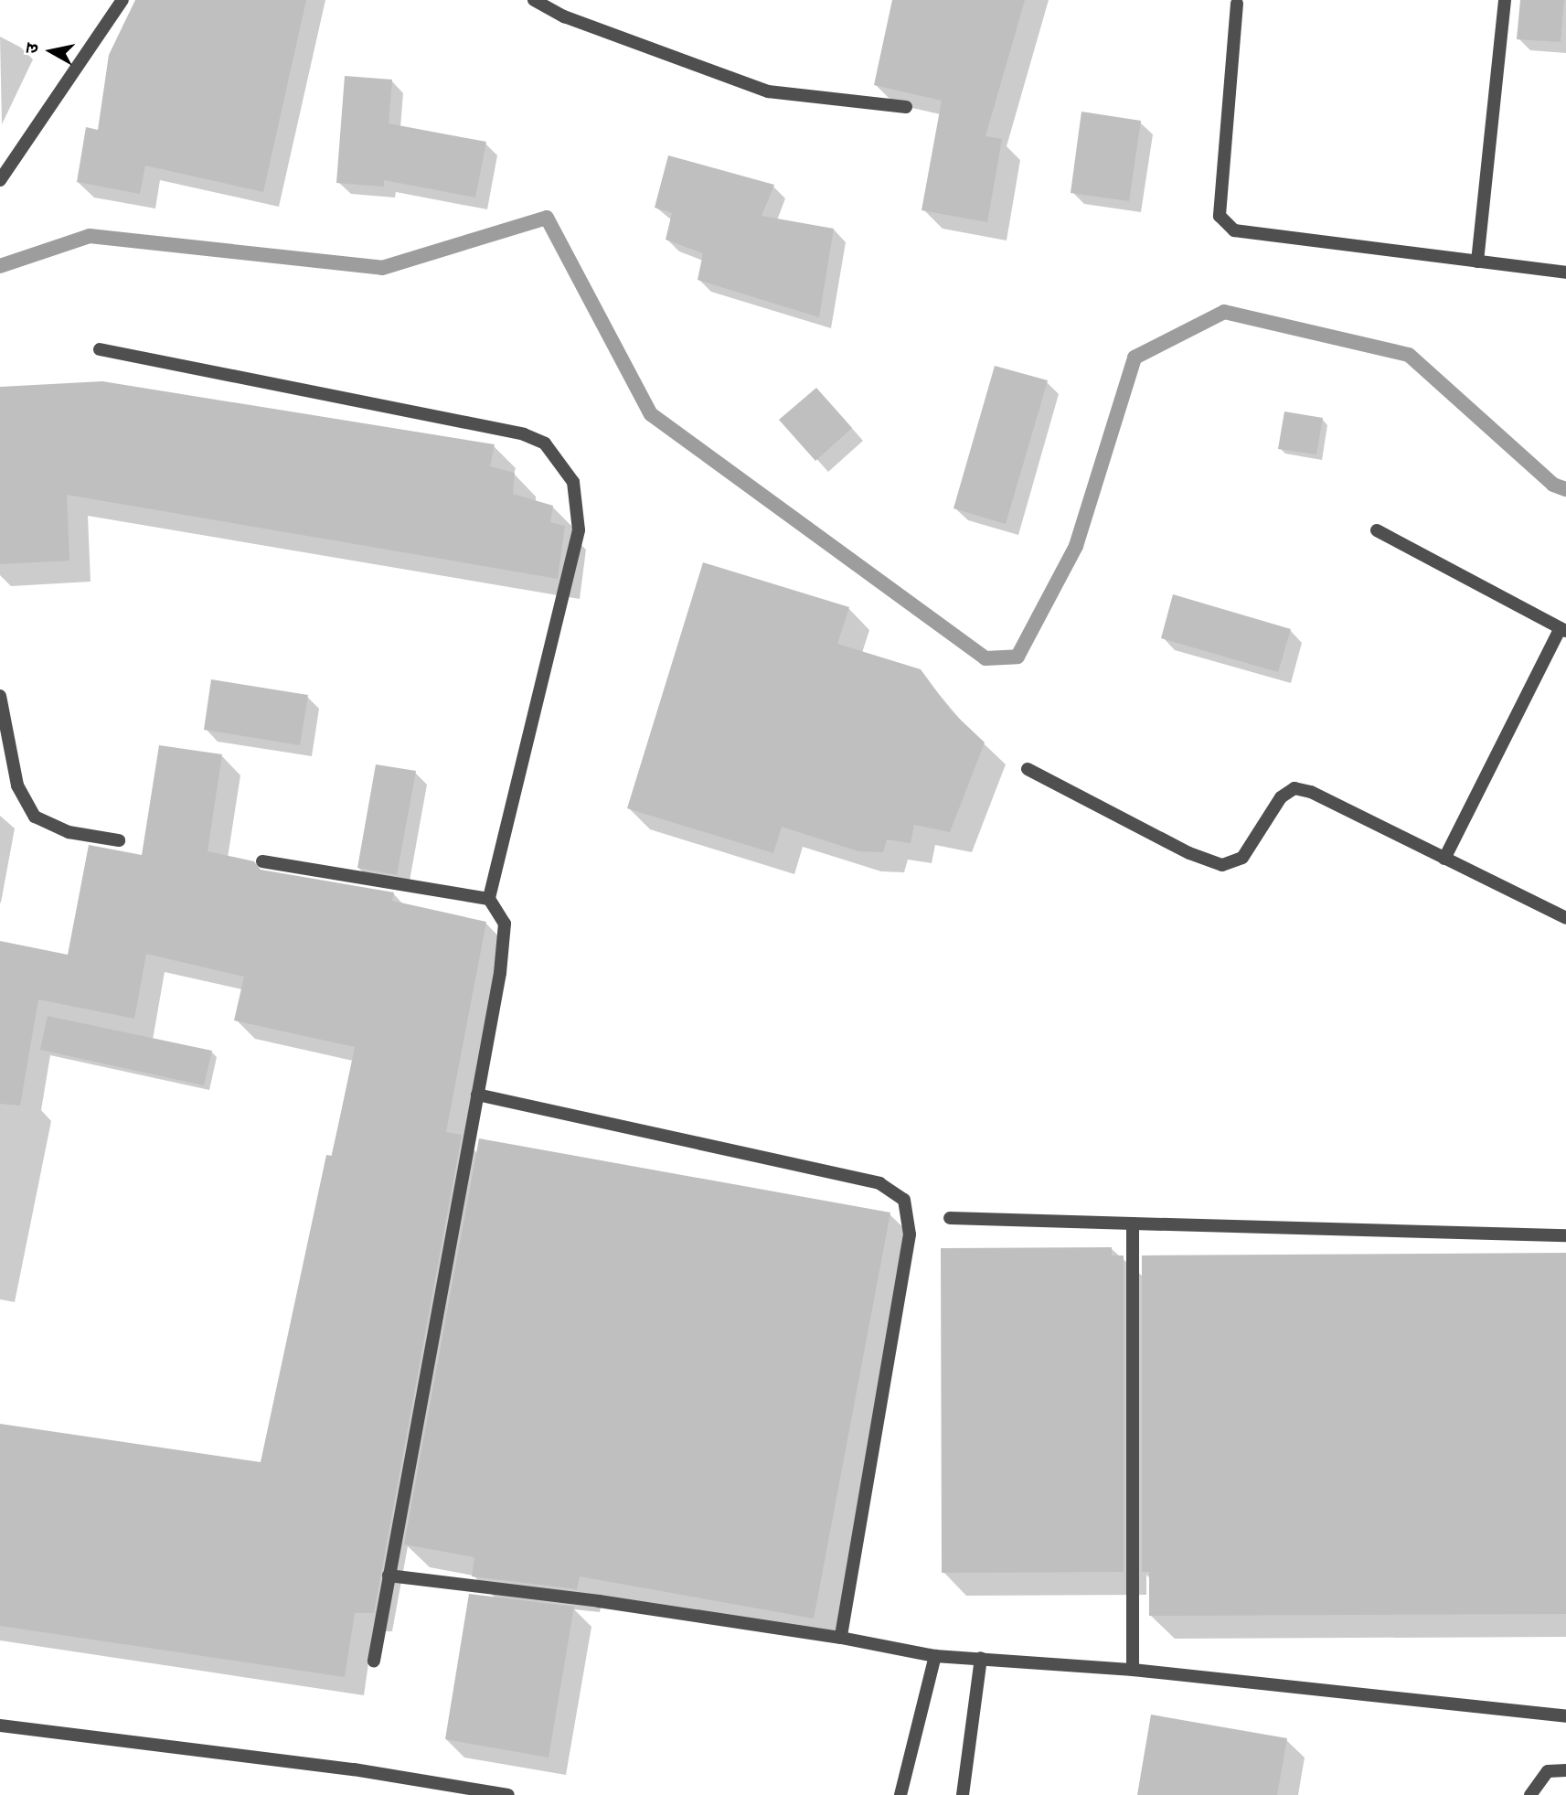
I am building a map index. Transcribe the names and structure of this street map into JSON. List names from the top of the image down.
{
  "north": "left"
}
